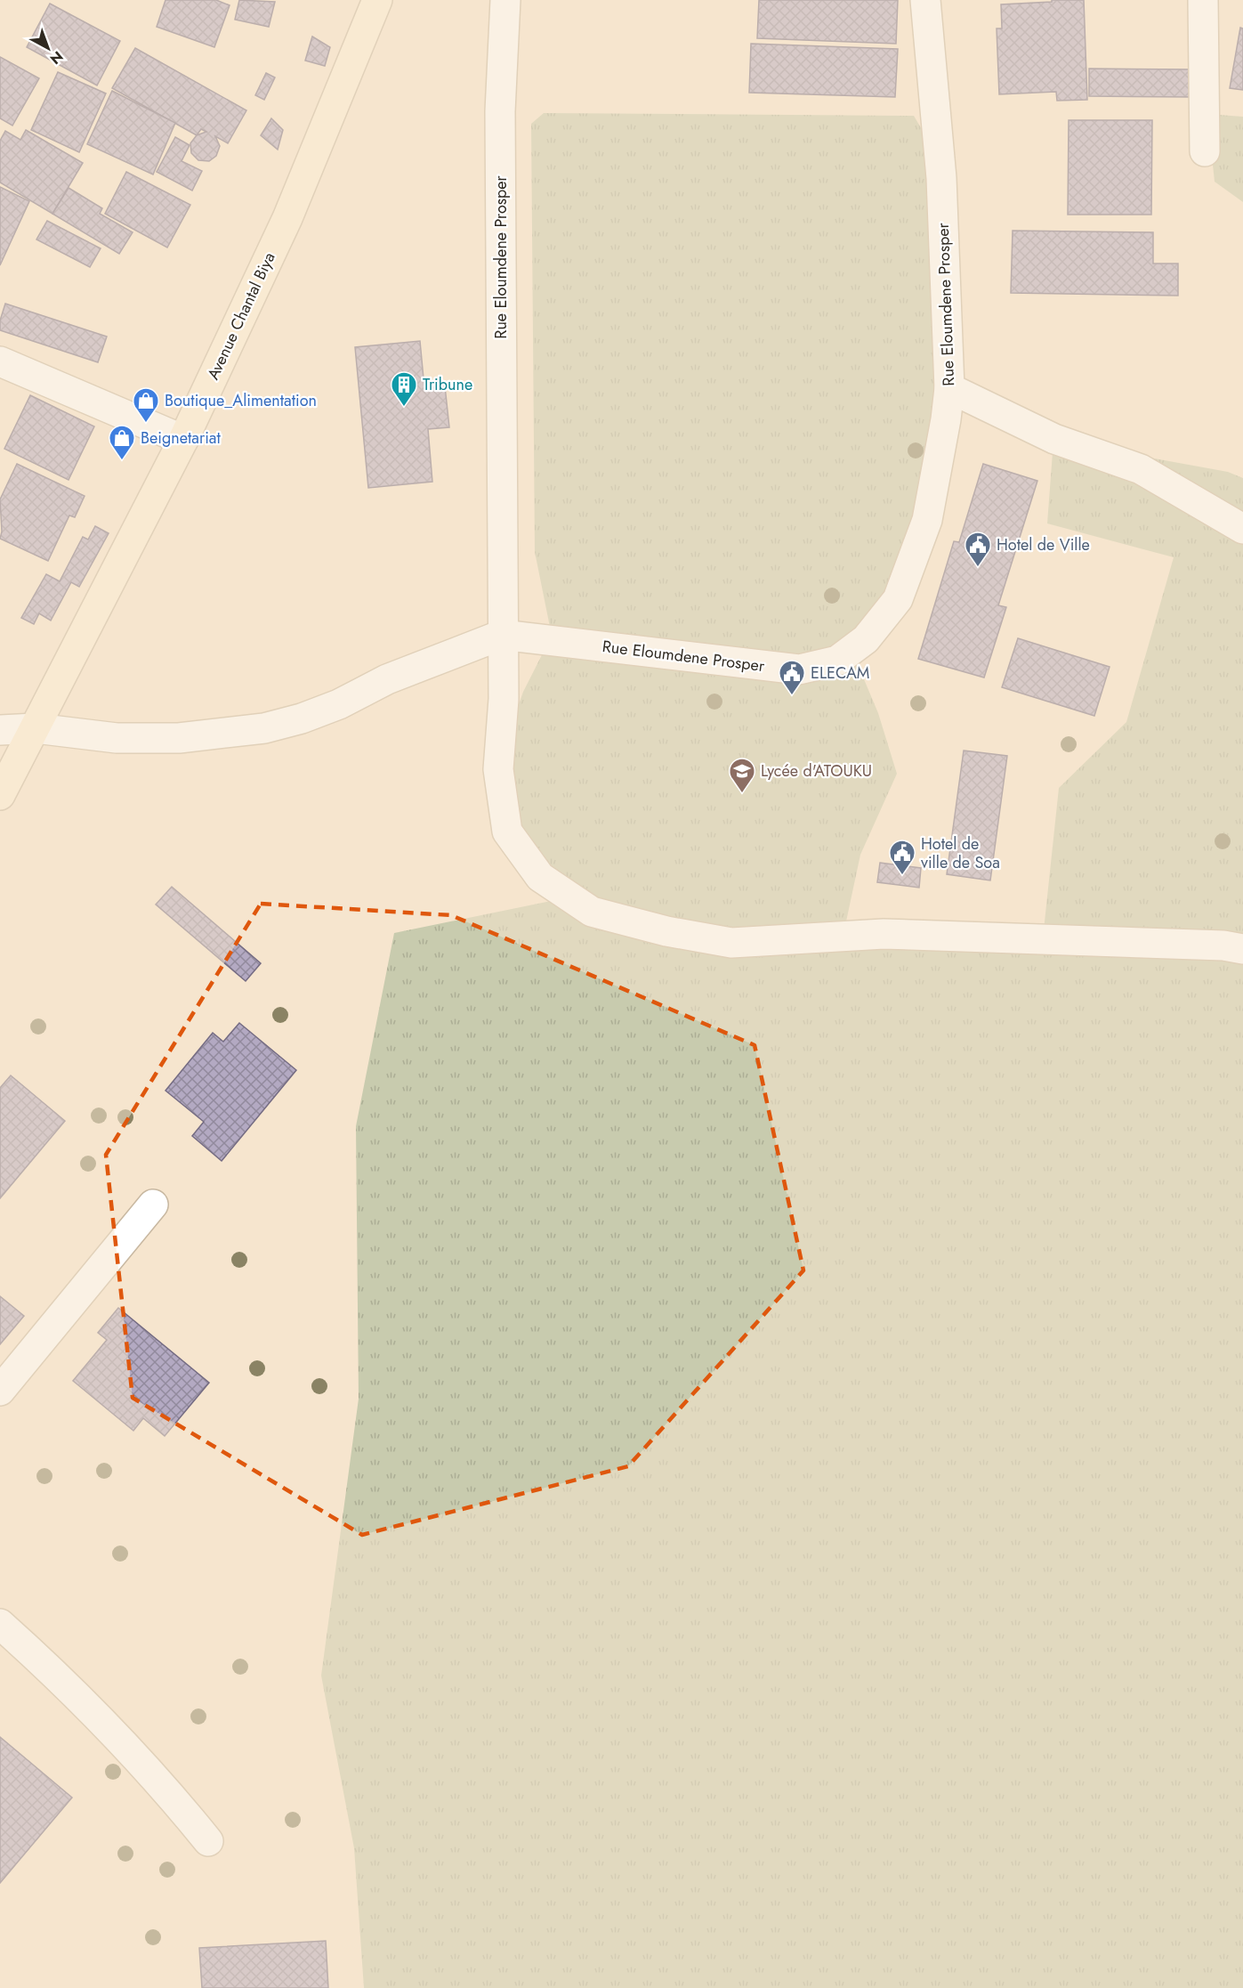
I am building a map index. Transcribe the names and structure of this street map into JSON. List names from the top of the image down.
{
  "streets": {
    "main road": ["Avenue Chantal Biya"],
    "street": ["Rue Eloumdene Prosper"]
  },
  "places": {
    "building": ["Tribune"],
    "shop": ["Boutique_Alimentation", "Beignetariat"],
    "public building": ["Hotel de Ville", "ELECAM", "Hotel de ville de Soa"],
    "school or university": ["Lycée d'ATOUKU"]
  },
  "north": "bottom right"
}
